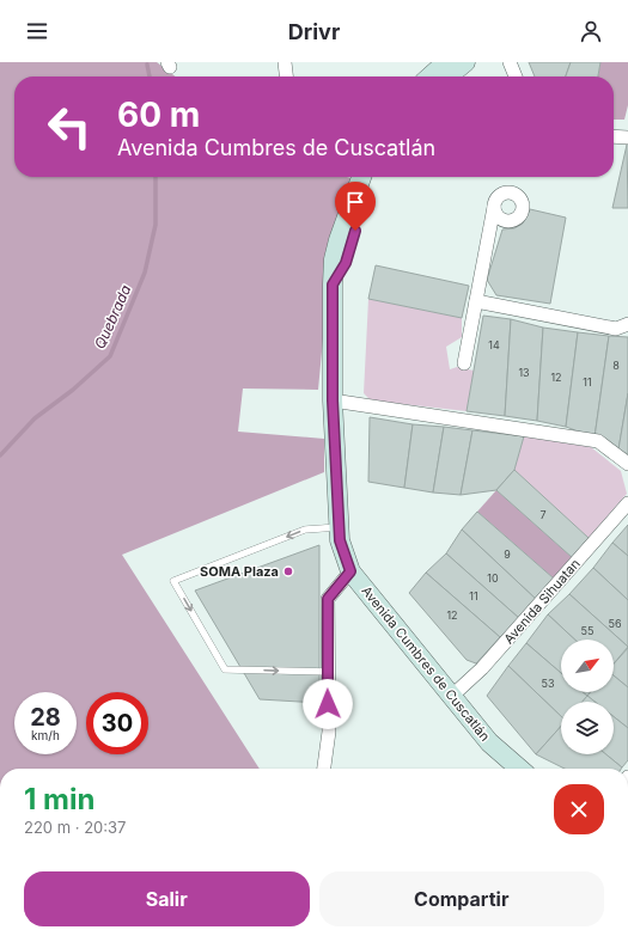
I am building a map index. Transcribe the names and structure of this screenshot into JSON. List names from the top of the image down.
{
  "streets": {
    "main road": ["Avenida Cumbres de Cuscatlán"],
    "street": ["Avenida Sihuatan"]
  },
  "crossings": [
    ["Avenida Sihuatan", "Avenida Cumbres de Cuscatlán"]
  ],
  "water": ["Quebrada"],
  "places": ["SOMA Plaza"],
  "house_numbers": [
    "14",
    "8",
    "13",
    "12",
    "11",
    "7",
    "9",
    "10",
    "11",
    "12",
    "56",
    "55",
    "53"
  ],
  "north": "top right",
  "page": {
    "header": "Drivr",
    "turn": ["60 m", "Avenida Cumbres de Cuscatlán"],
    "speed": "28 km/h",
    "limit": "30",
    "heading": ["1 min", "220 m · 20:37"],
    "buttons": ["Salir", "Compartir"]
  }
}
